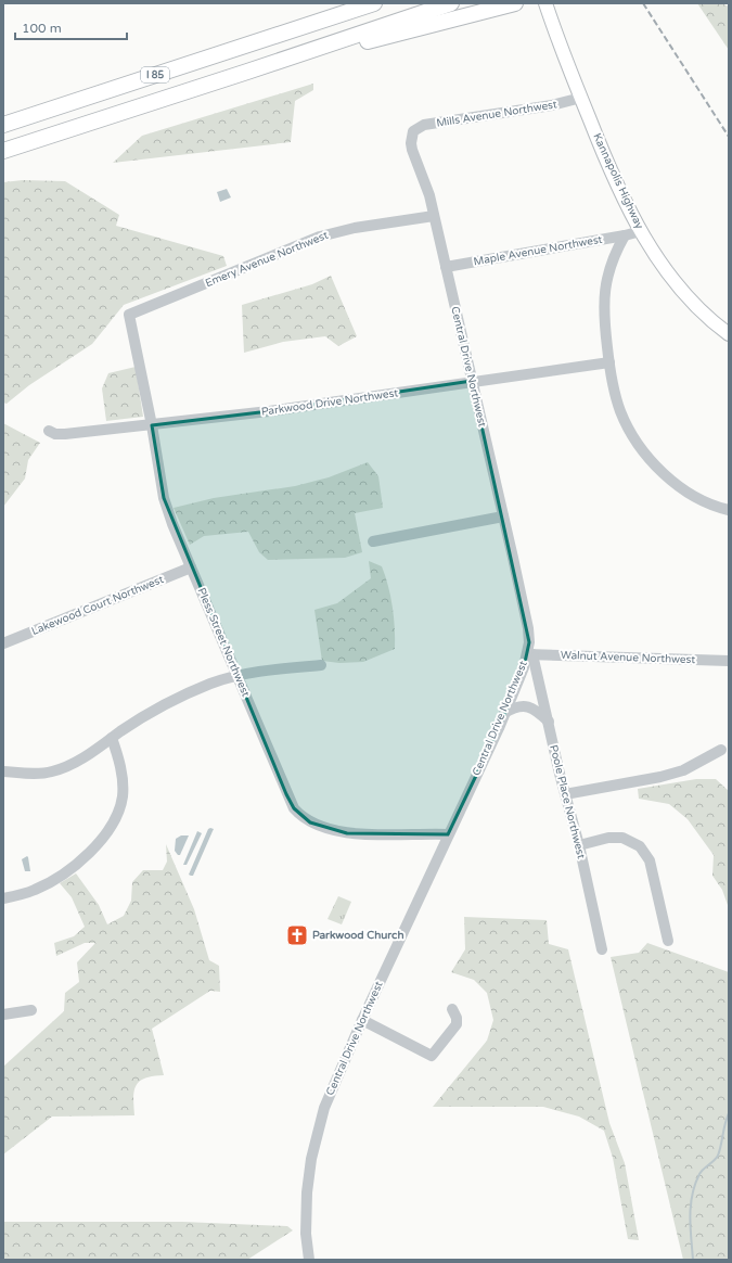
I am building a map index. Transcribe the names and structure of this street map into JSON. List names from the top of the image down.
{
  "streets": {
    "highway": ["I 85"],
    "main road": ["Kannapolis Highway"],
    "street": [
      "Mills Avenue Northwest",
      "Maple Avenue Northwest",
      "Emery Avenue Northwest",
      "Central Drive Northwest",
      "Parkwood Drive Northwest",
      "Lakewood Court Northwest",
      "Pless Street Northwest",
      "Walnut Avenue Northwest",
      "Poole Place Northwest"
    ]
  },
  "crossings": [
    ["Mills Avenue Northwest", "Kannapolis Highway"],
    ["Mills Avenue Northwest", "Central Drive Northwest"],
    ["Kannapolis Highway", "Maple Avenue Northwest"],
    ["Maple Avenue Northwest", "Central Drive Northwest"],
    ["Emery Avenue Northwest", "Central Drive Northwest"],
    ["Emery Avenue Northwest", "Pless Street Northwest"],
    ["Central Drive Northwest", "Parkwood Drive Northwest"],
    ["Central Drive Northwest", "Pless Street Northwest"],
    ["Central Drive Northwest", "Walnut Avenue Northwest"],
    ["Central Drive Northwest", "Poole Place Northwest"],
    ["Parkwood Drive Northwest", "Pless Street Northwest"],
    ["Lakewood Court Northwest", "Pless Street Northwest"],
    ["Walnut Avenue Northwest", "Poole Place Northwest"]
  ],
  "places": {
    "church": ["Parkwood Church"]
  },
  "scale_bar": "100 m"
}
